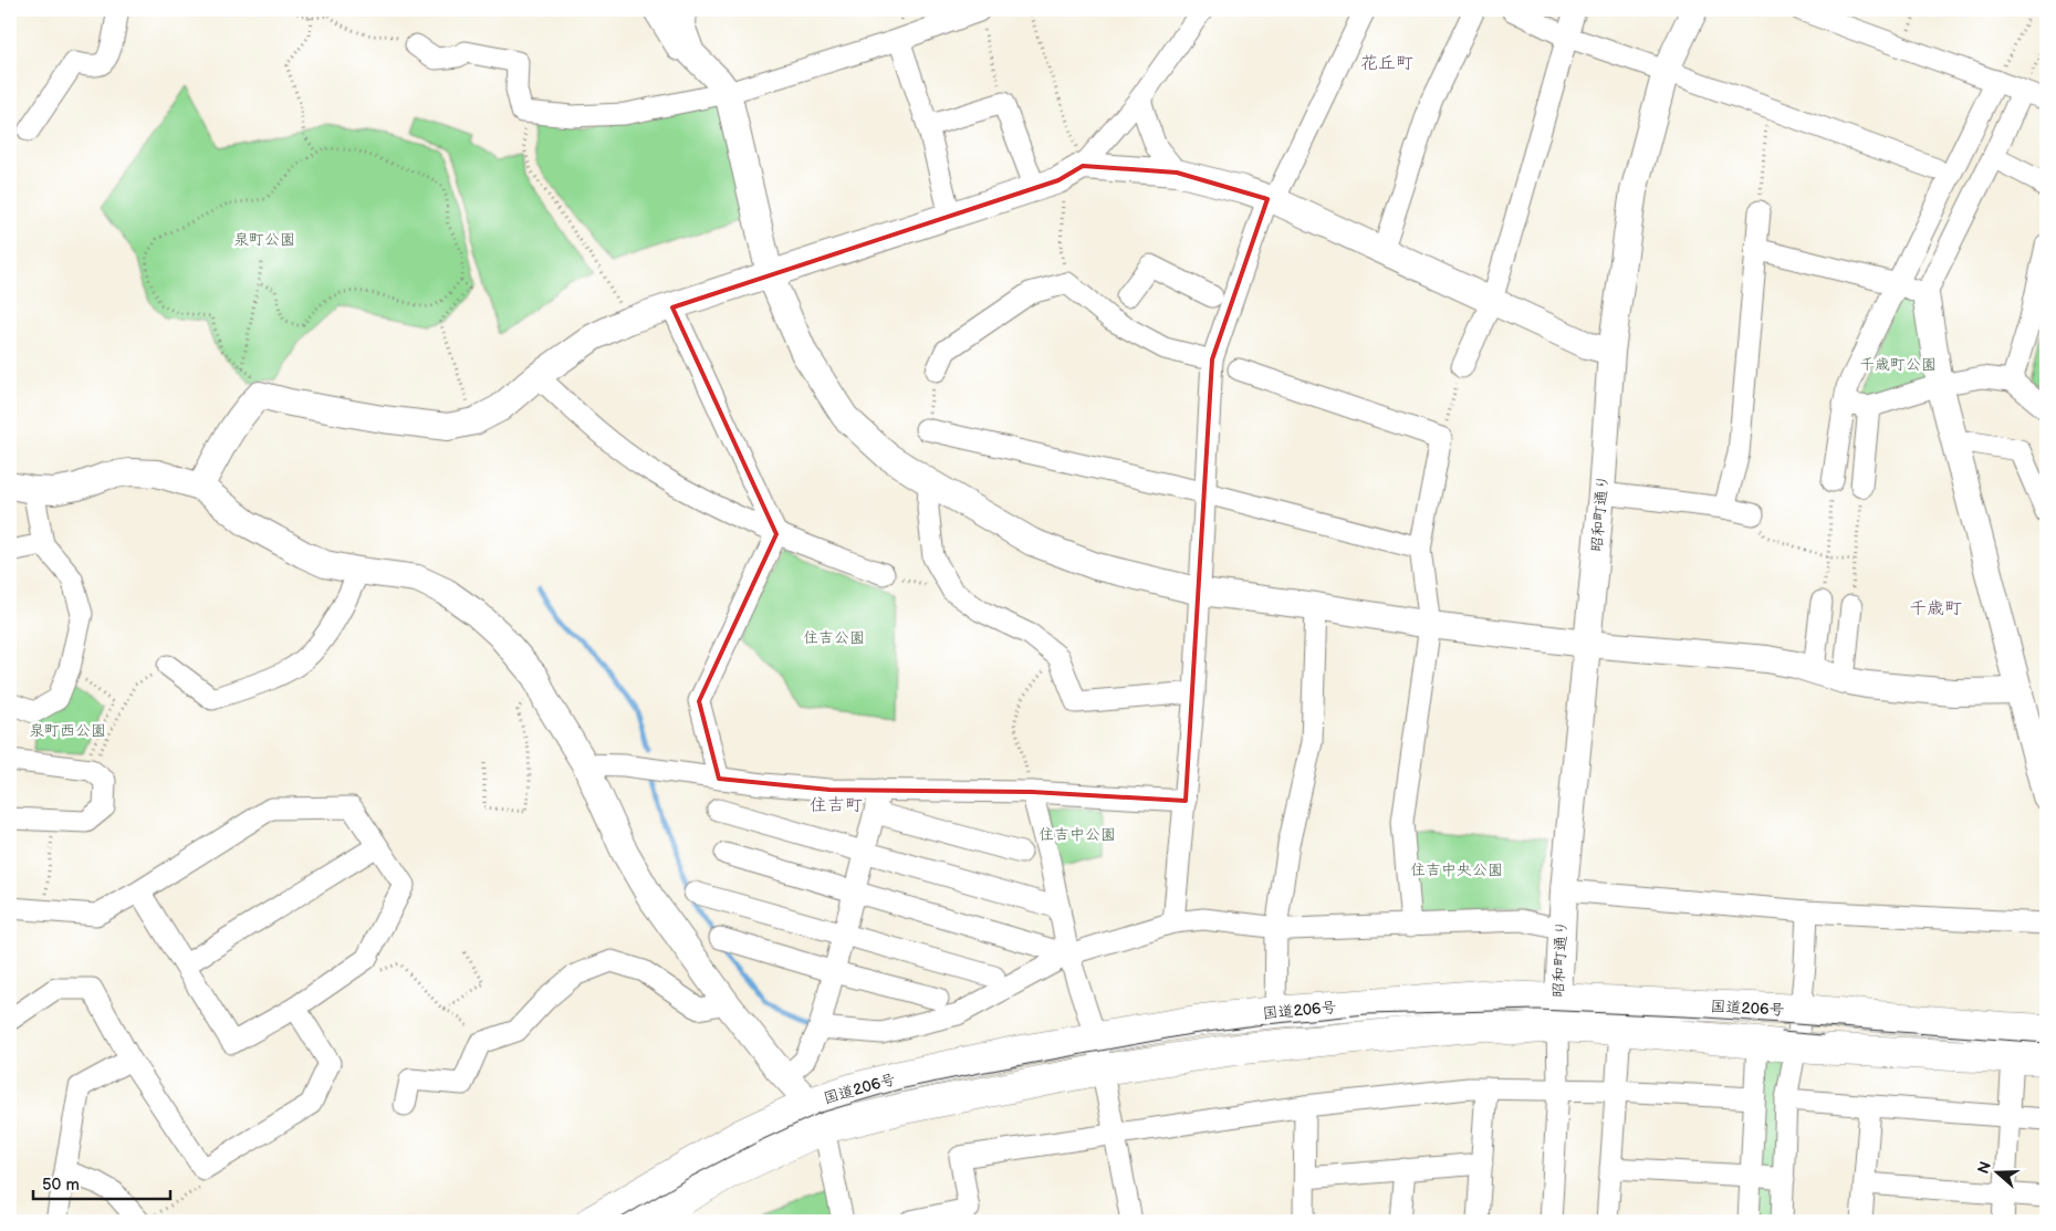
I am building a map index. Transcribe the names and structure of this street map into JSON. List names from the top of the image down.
{
  "streets": {
    "highway": ["国道206号"],
    "street": ["昭和町通り"]
  },
  "crossings": [
    ["昭和町通り", "国道206号"]
  ],
  "districts": ["花丘町", "千歳町", "住吉町"],
  "parks": [
    "泉町公園",
    "千歳町公園",
    "住吉公園",
    "泉町西公園",
    "住吉中公園",
    "住吉中央公園"
  ],
  "scale_bar": "50 m",
  "north": "left"
}
